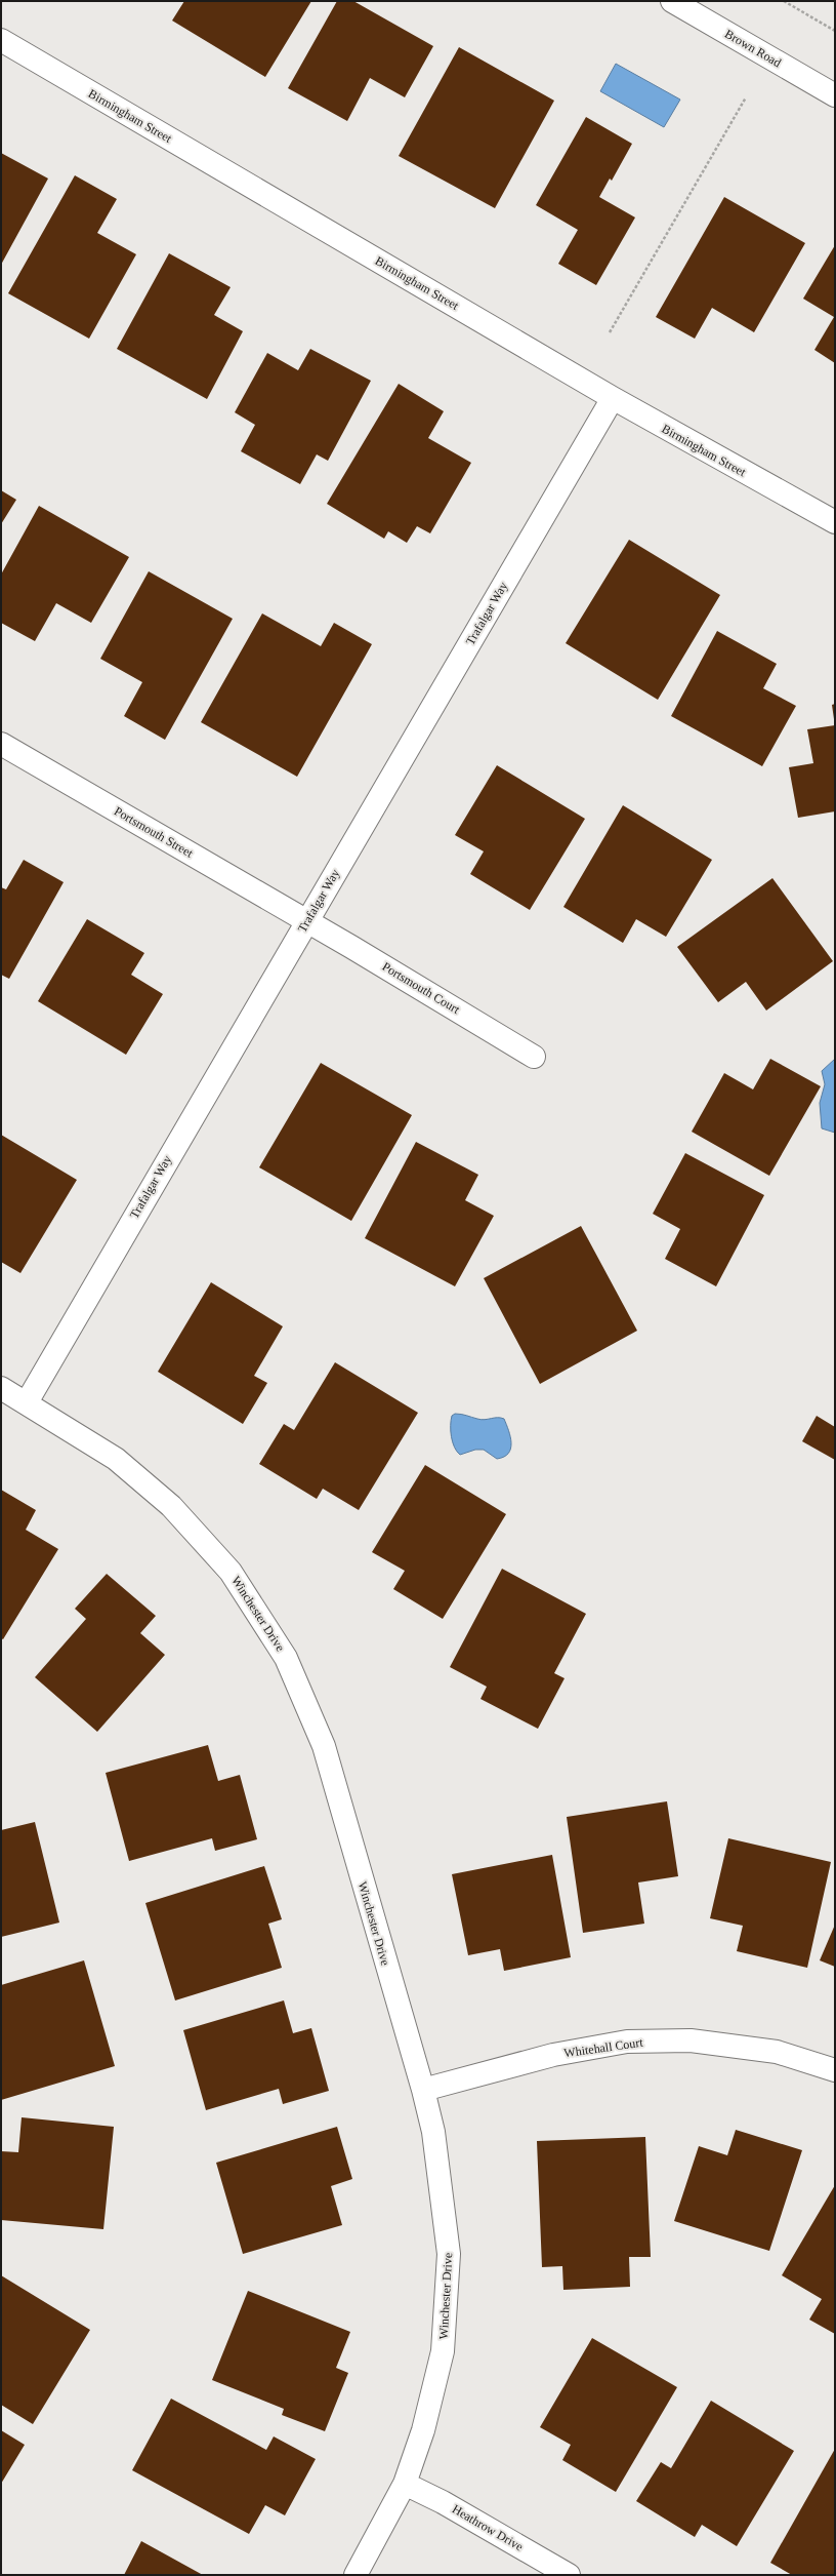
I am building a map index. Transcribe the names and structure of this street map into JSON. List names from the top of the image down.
{
  "streets": {
    "street": [
      "Brown Road",
      "Birmingham Street",
      "Trafalgar Way",
      "Portsmouth Street",
      "Portsmouth Court",
      "Winchester Drive",
      "Whitehall Court",
      "Heathrow Drive"
    ]
  },
  "crossings": [
    ["Birmingham Street", "Trafalgar Way"],
    ["Trafalgar Way", "Portsmouth Street"],
    ["Trafalgar Way", "Portsmouth Court"],
    ["Trafalgar Way", "Winchester Drive"],
    ["Portsmouth Street", "Portsmouth Court"],
    ["Winchester Drive", "Whitehall Court"],
    ["Winchester Drive", "Heathrow Drive"]
  ]
}
